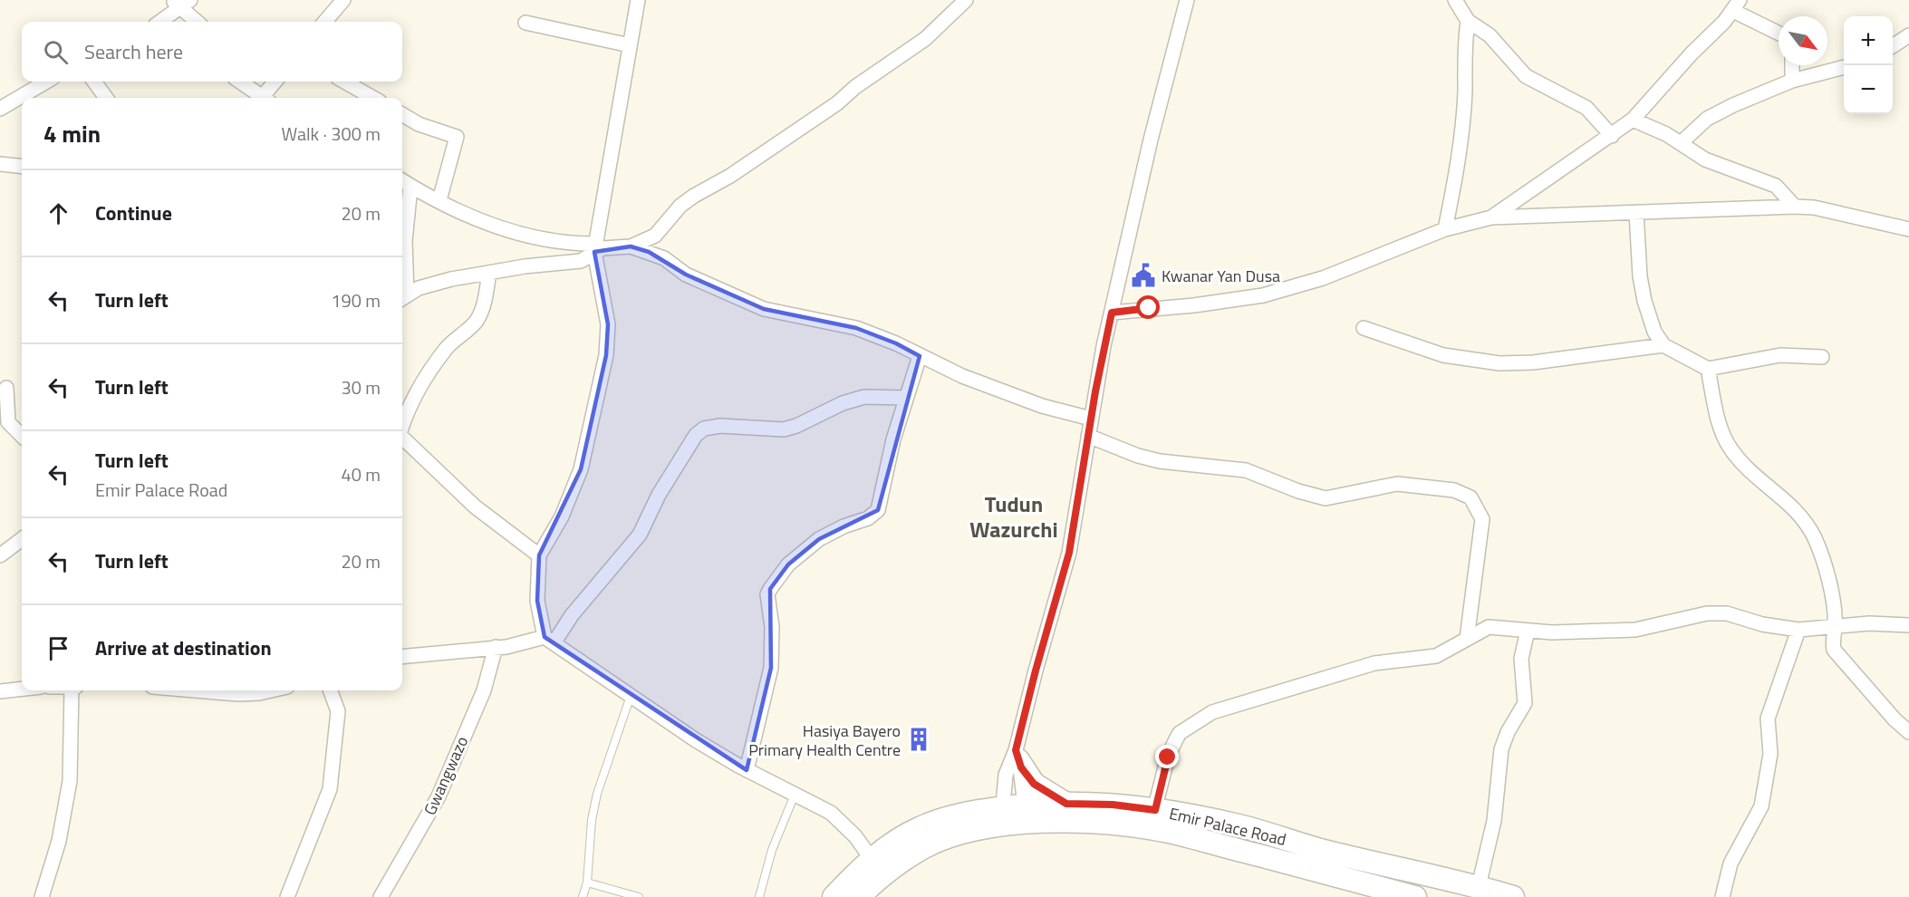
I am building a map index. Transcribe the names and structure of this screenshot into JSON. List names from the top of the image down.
{
  "streets": {
    "main road": ["Emir Palace Road"],
    "street": ["Gwangwazo"]
  },
  "districts": ["Tudun Wazurchi"],
  "places": {
    "public building": ["Kwanar Yan Dusa"],
    "building": ["Hasiya Bayero Primary Health Centre"]
  },
  "north": "bottom right",
  "page": {
    "map_buttons": ["+", "−"],
    "search": "Search here",
    "heading": ["4 min", "Walk · 300 m"],
    "list": [
      ["Continue", "20 m"],
      ["Turn left", "190 m"],
      ["Turn left", "30 m"],
      ["Turn left", "Emir Palace Road", "40 m"],
      ["Turn left", "20 m"],
      "Arrive at destination"
    ]
  }
}
